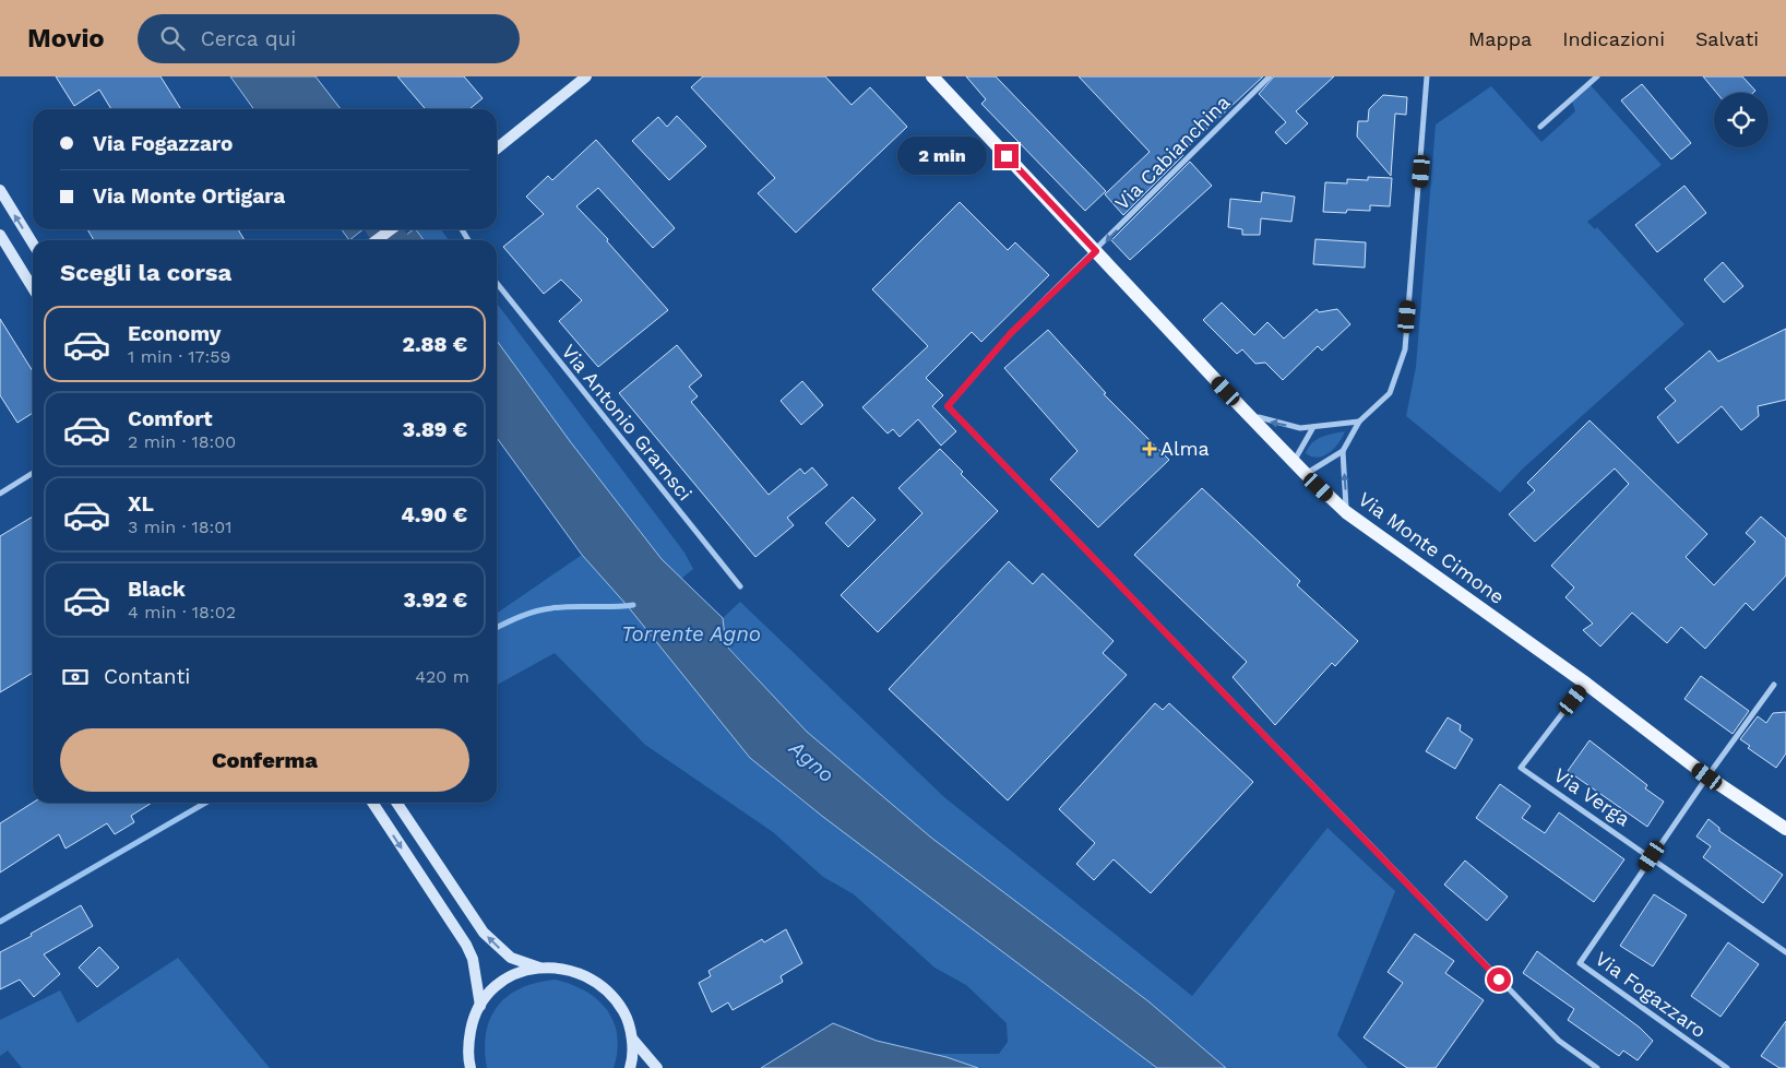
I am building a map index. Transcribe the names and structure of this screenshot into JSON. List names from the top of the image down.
{
  "streets": {
    "main road": ["Via Monte Cimone"],
    "street": [
      "Via Cabianchina",
      "Via Antonio Gramsci",
      "Via Verga",
      "Via Fogazzaro"
    ]
  },
  "crossings": [
    ["Via Cabianchina", "Via Monte Cimone"],
    ["Via Monte Cimone", "Via Verga"],
    ["Via Verga", "Via Fogazzaro"]
  ],
  "water": ["Torrente Agno", "Agno"],
  "places": {
    "health": ["Alma"]
  },
  "page": {
    "header": "Movio",
    "search": "Cerca qui",
    "nav": ["Mappa", "Indicazioni", "Salvati"],
    "banner": ["Via Fogazzaro", "Via Monte Ortigara"],
    "bubble": "2 min",
    "heading": "Scegli la corsa",
    "list": [
      {
        "name": "Economy",
        "note": "1 min · 17:59",
        "value": "2.88 €"
      },
      {
        "name": "Comfort",
        "note": "2 min · 18:00",
        "value": "3.89 €"
      },
      {
        "name": "XL",
        "note": "3 min · 18:01",
        "value": "4.90 €"
      },
      {
        "name": "Black",
        "note": "4 min · 18:02",
        "value": "3.92 €"
      }
    ],
    "pay": ["Contanti", "420 m"],
    "buttons": "Conferma"
  }
}
